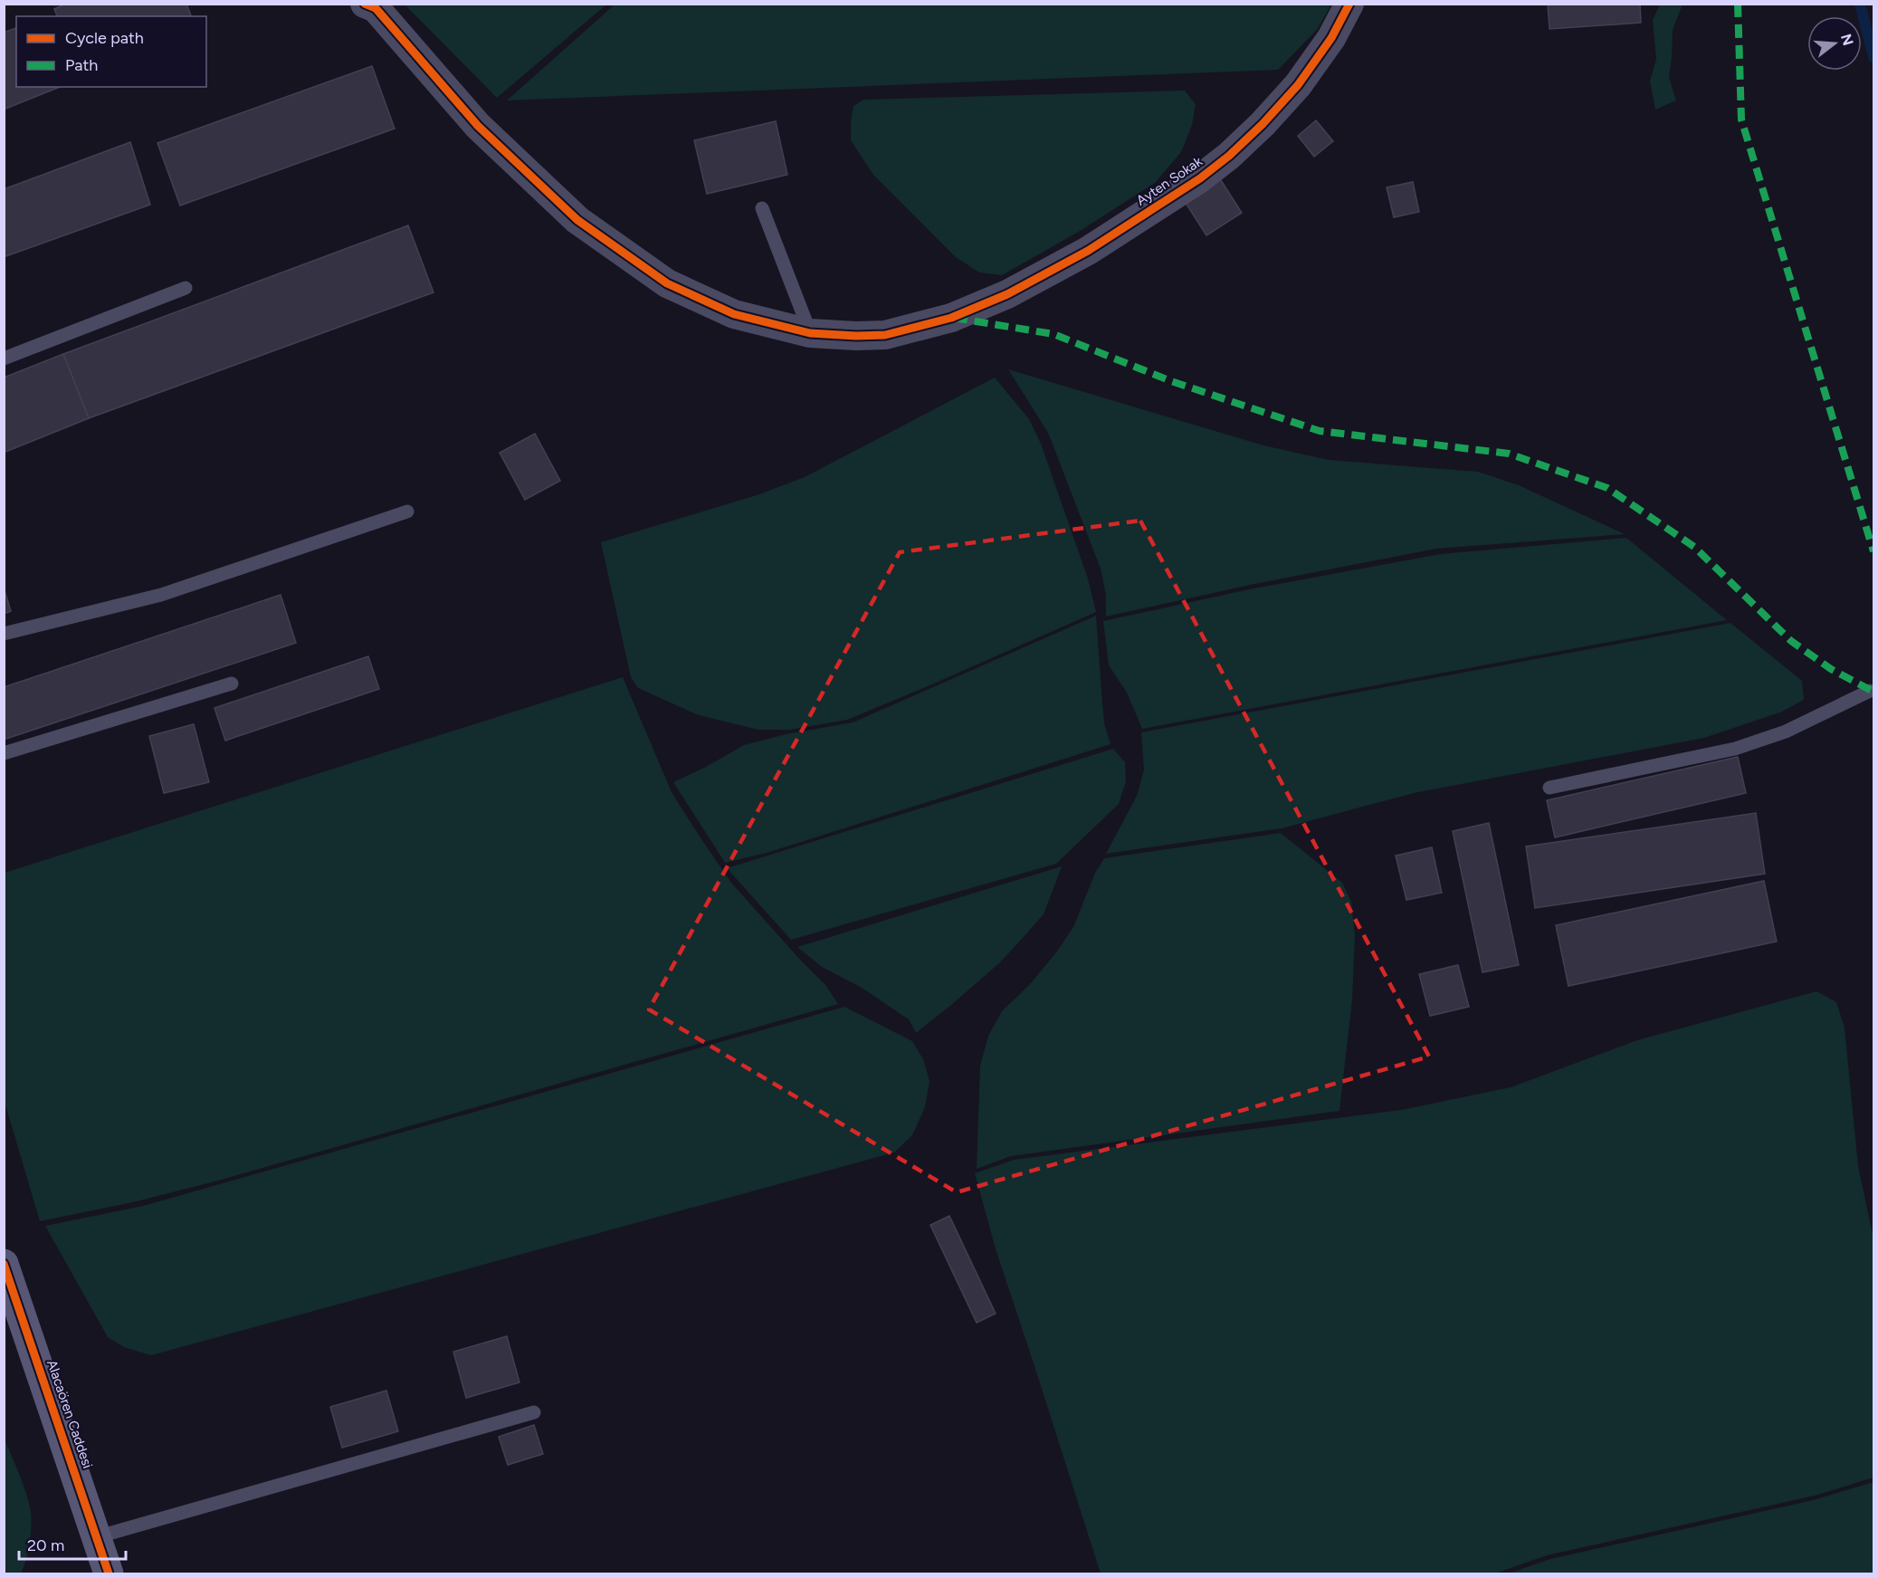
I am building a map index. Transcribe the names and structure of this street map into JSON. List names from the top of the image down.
{
  "streets": {
    "street": ["Ayten Sokak", "Alacaören Caddesi"]
  },
  "legend": ["Cycle path", "Path"],
  "scale_bar": "20 m",
  "north": "right"
}
